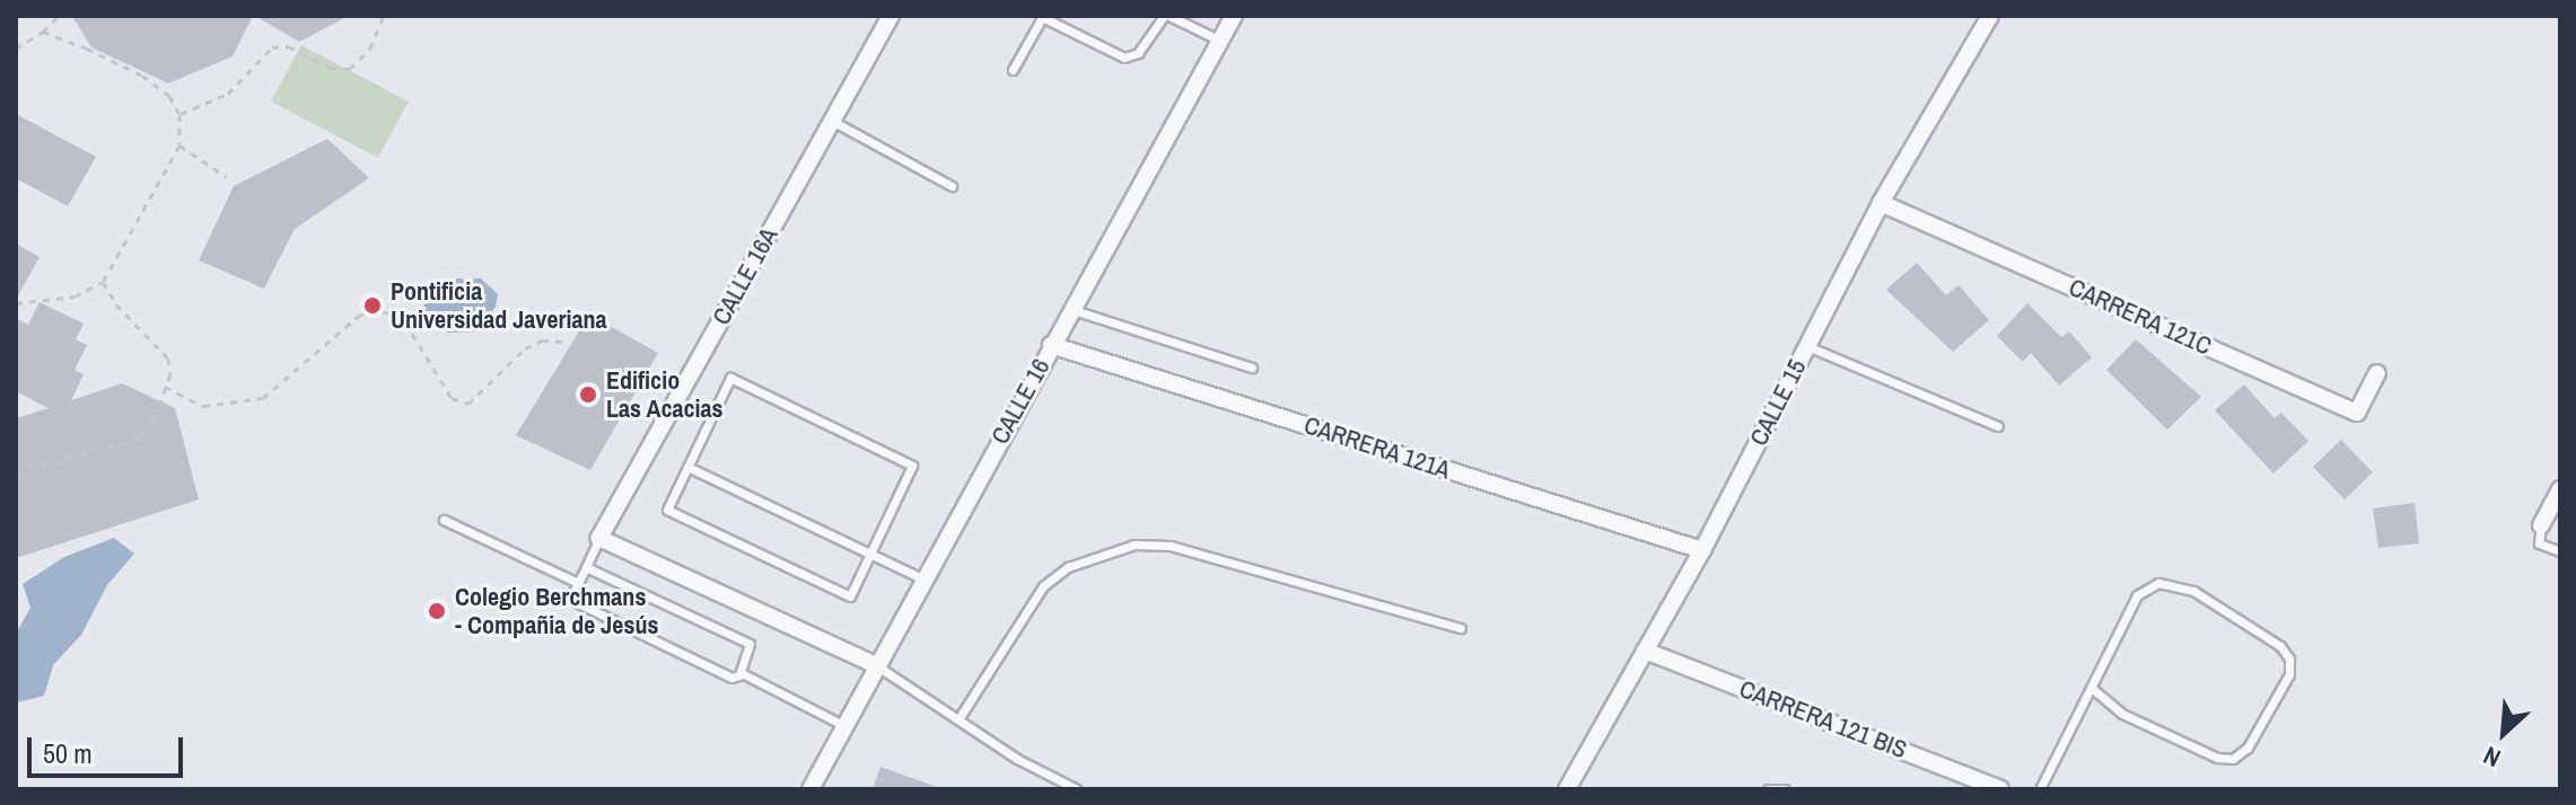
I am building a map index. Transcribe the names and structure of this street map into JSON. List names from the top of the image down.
{
  "streets": {
    "street": [
      "CALLE 16A",
      "CARRERA 121C",
      "CALLE 16",
      "CALLE 15",
      "CARRERA 121A",
      "CARRERA 121 BIS"
    ]
  },
  "crossings": [
    ["CARRERA 121C", "CALLE 15"],
    ["CALLE 16", "CARRERA 121A"],
    ["CALLE 15", "CARRERA 121A"],
    ["CALLE 15", "CARRERA 121 BIS"]
  ],
  "places": ["Pontificia Universidad Javeriana", "Edificio Las Acacias", "Colegio Berchmans - Compañia de Jesús"],
  "scale_bar": "50 m",
  "north": "bottom left"
}
